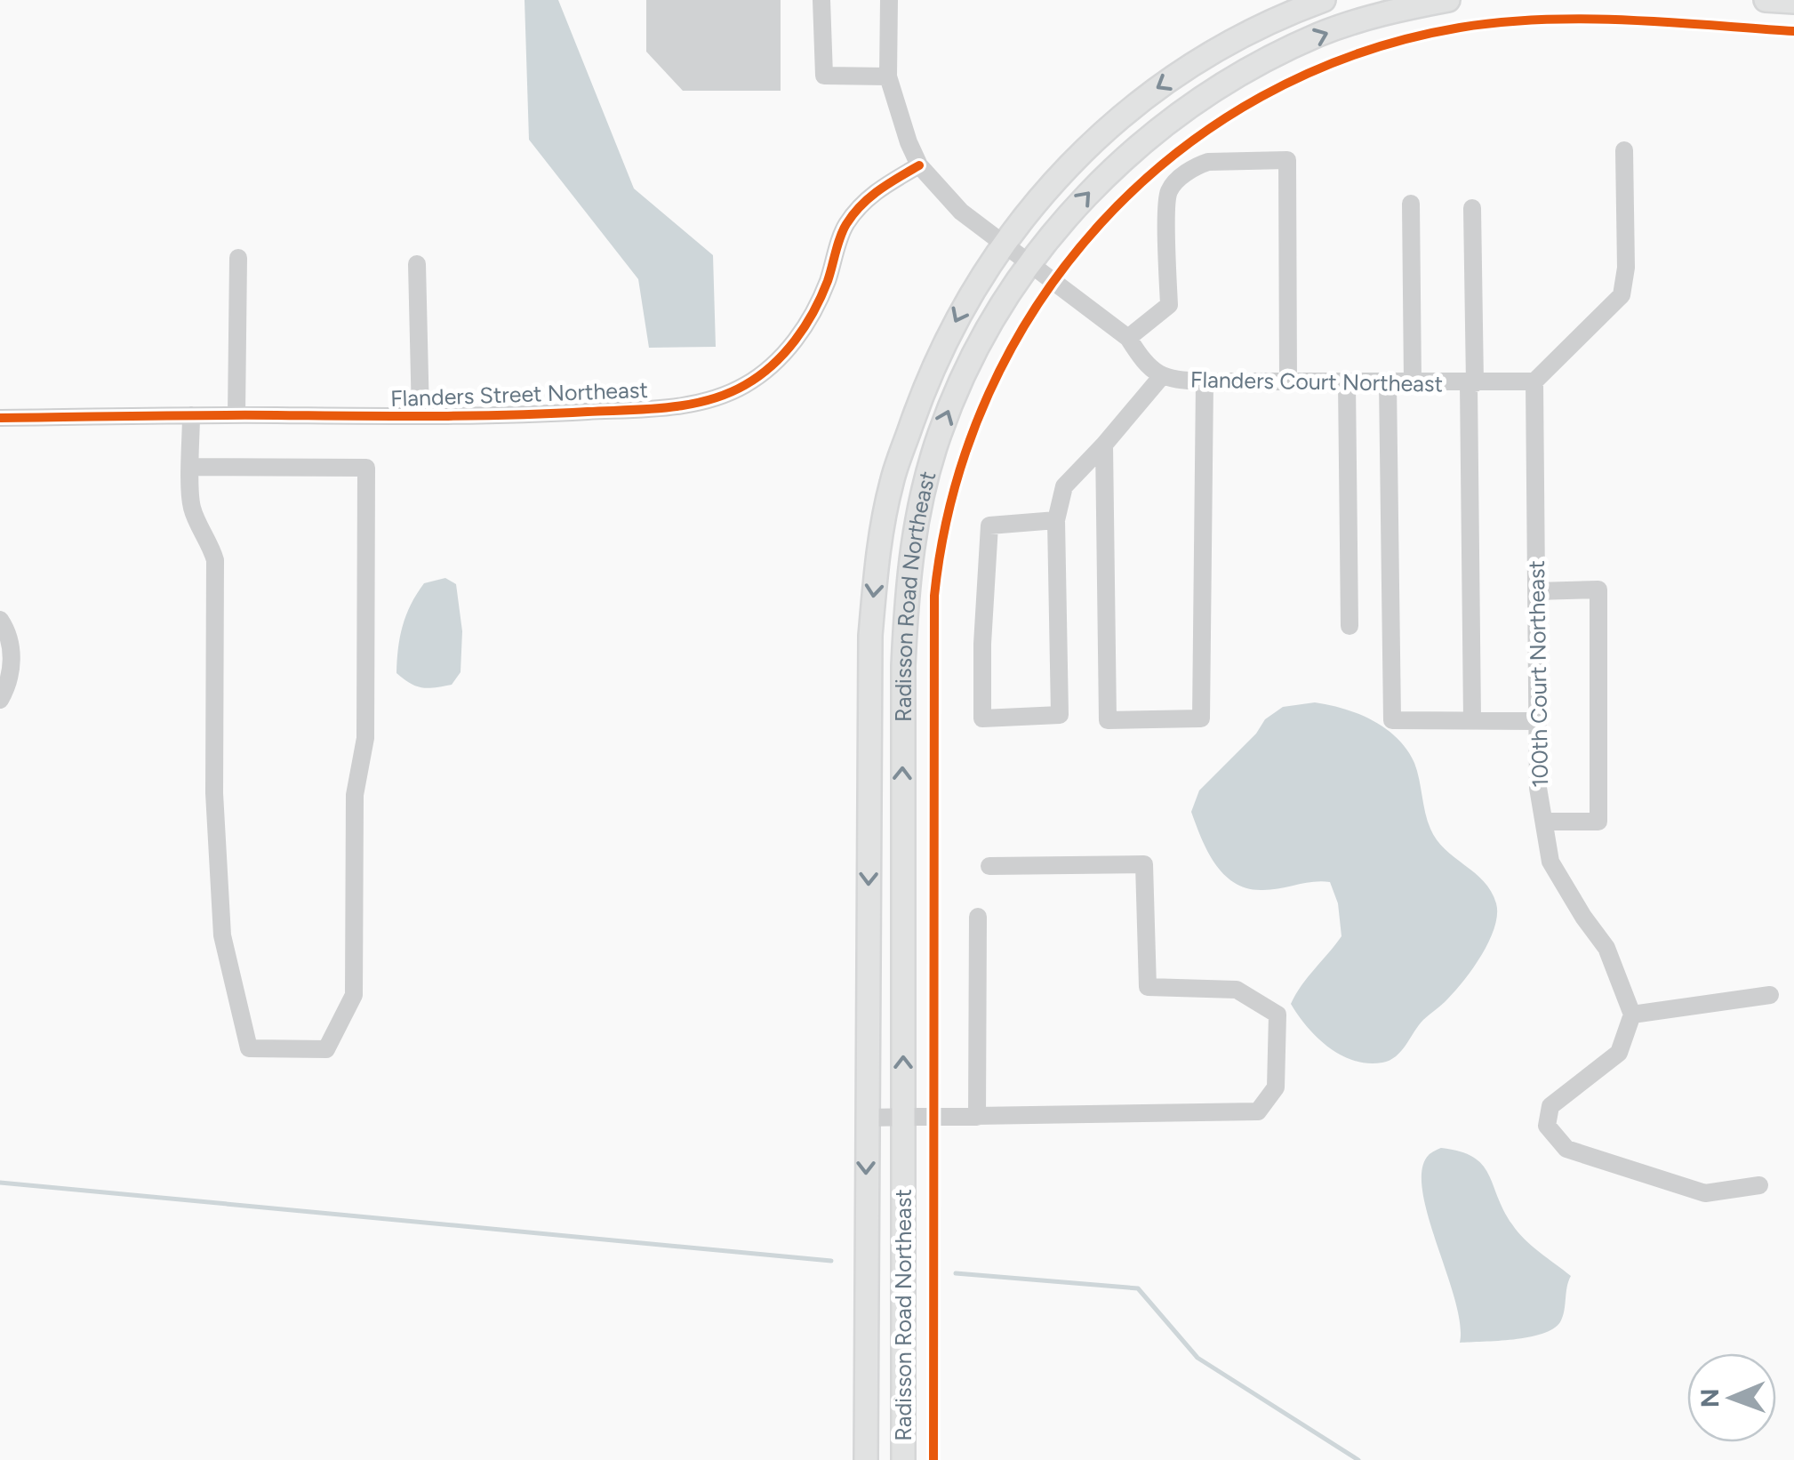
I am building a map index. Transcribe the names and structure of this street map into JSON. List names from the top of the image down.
{
  "streets": {
    "main road": ["Radisson Road Northeast"],
    "street": ["Flanders Court Northeast", "Flanders Street Northeast", "100th Court Northeast"]
  },
  "crossings": [
    ["Flanders Court Northeast", "Flanders Street Northeast"],
    ["Flanders Court Northeast", "Radisson Road Northeast"],
    ["Flanders Court Northeast", "100th Court Northeast"]
  ],
  "north": "left"
}
